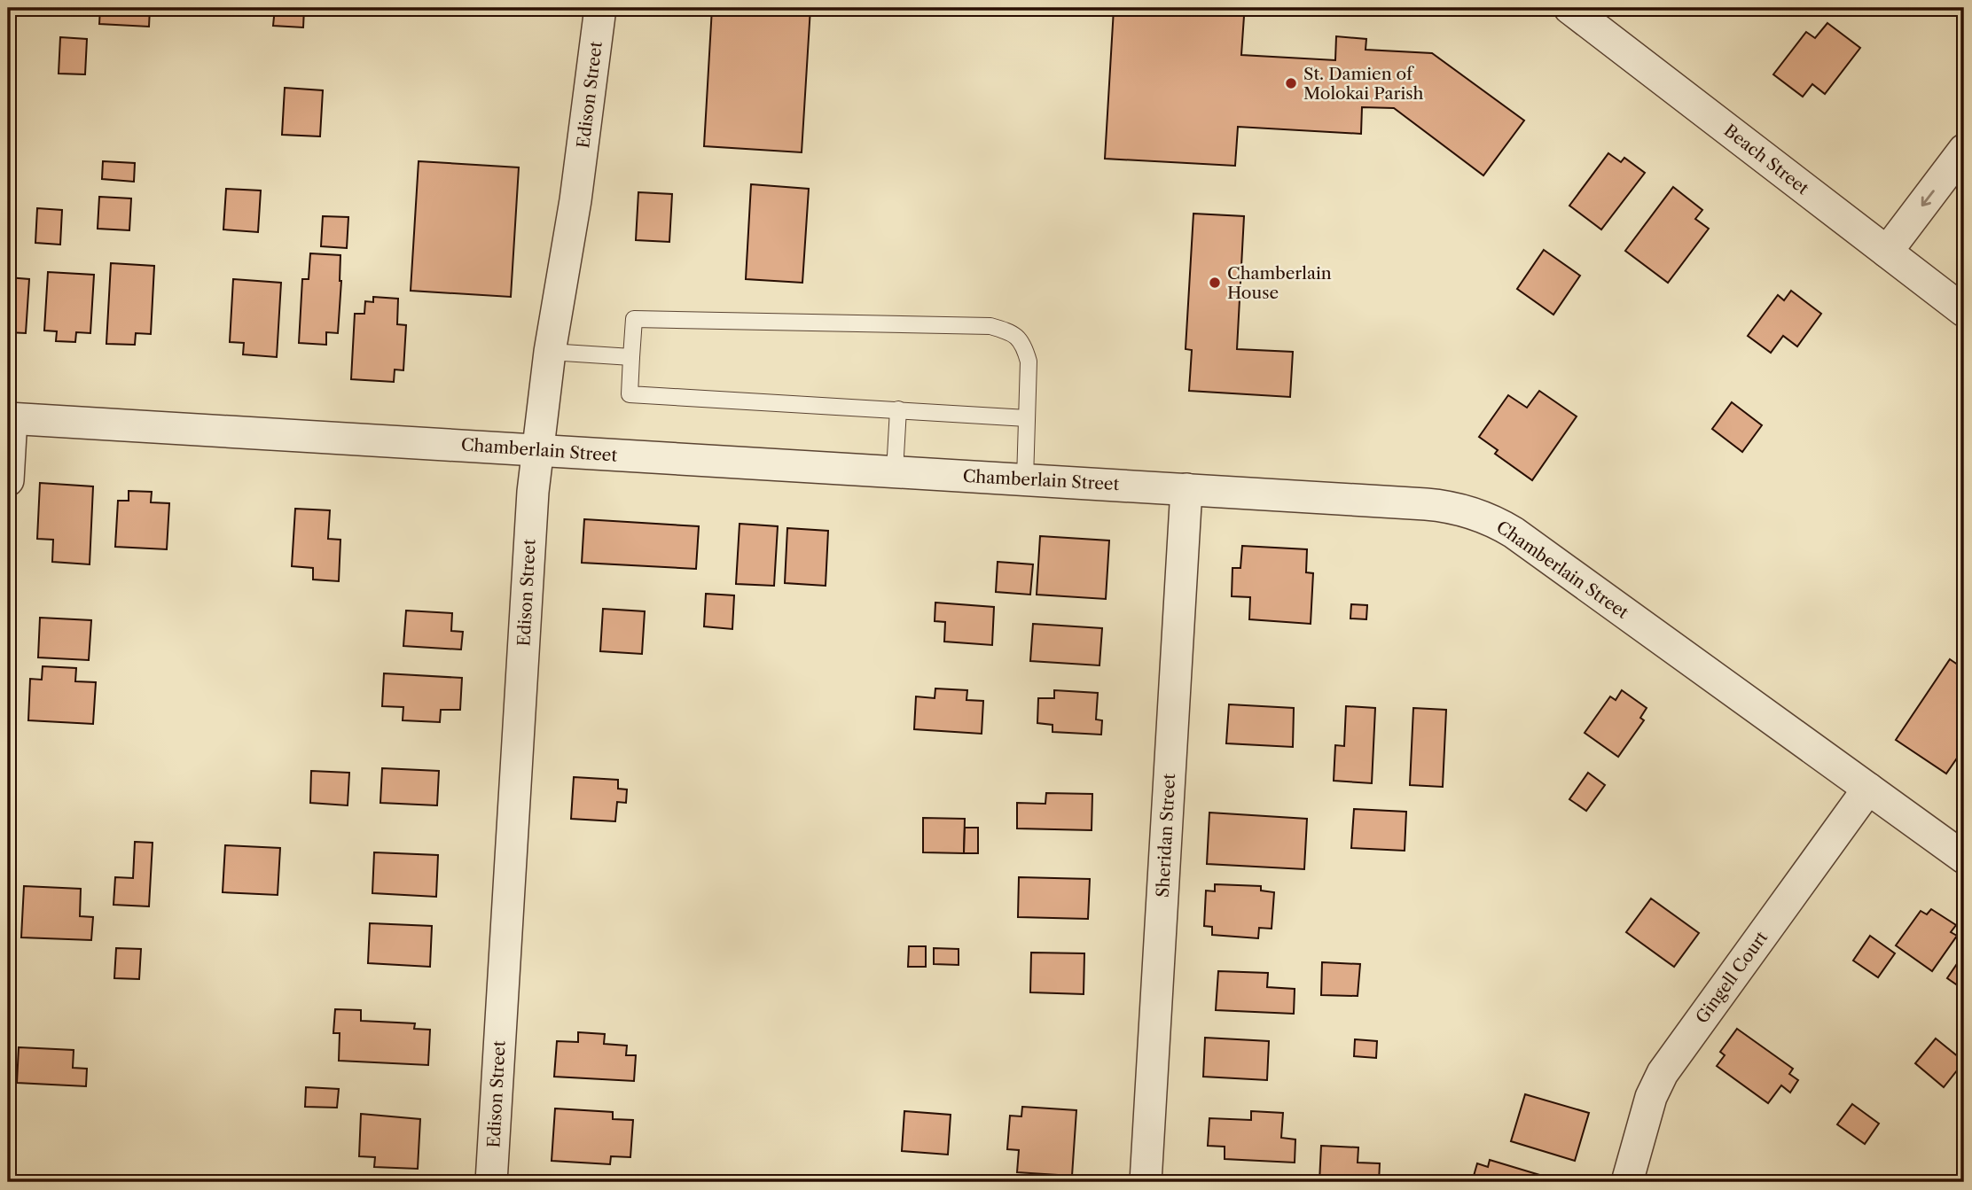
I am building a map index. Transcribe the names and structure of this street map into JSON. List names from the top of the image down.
{
  "streets": {
    "street": [
      "Edison Street",
      "Beach Street",
      "Chamberlain Street",
      "Sheridan Street",
      "Gingell Court"
    ]
  },
  "crossings": [
    ["Edison Street", "Chamberlain Street"],
    ["Chamberlain Street", "Sheridan Street"],
    ["Chamberlain Street", "Gingell Court"]
  ],
  "places": ["St. Damien of Molokai Parish", "Chamberlain House"]
}
